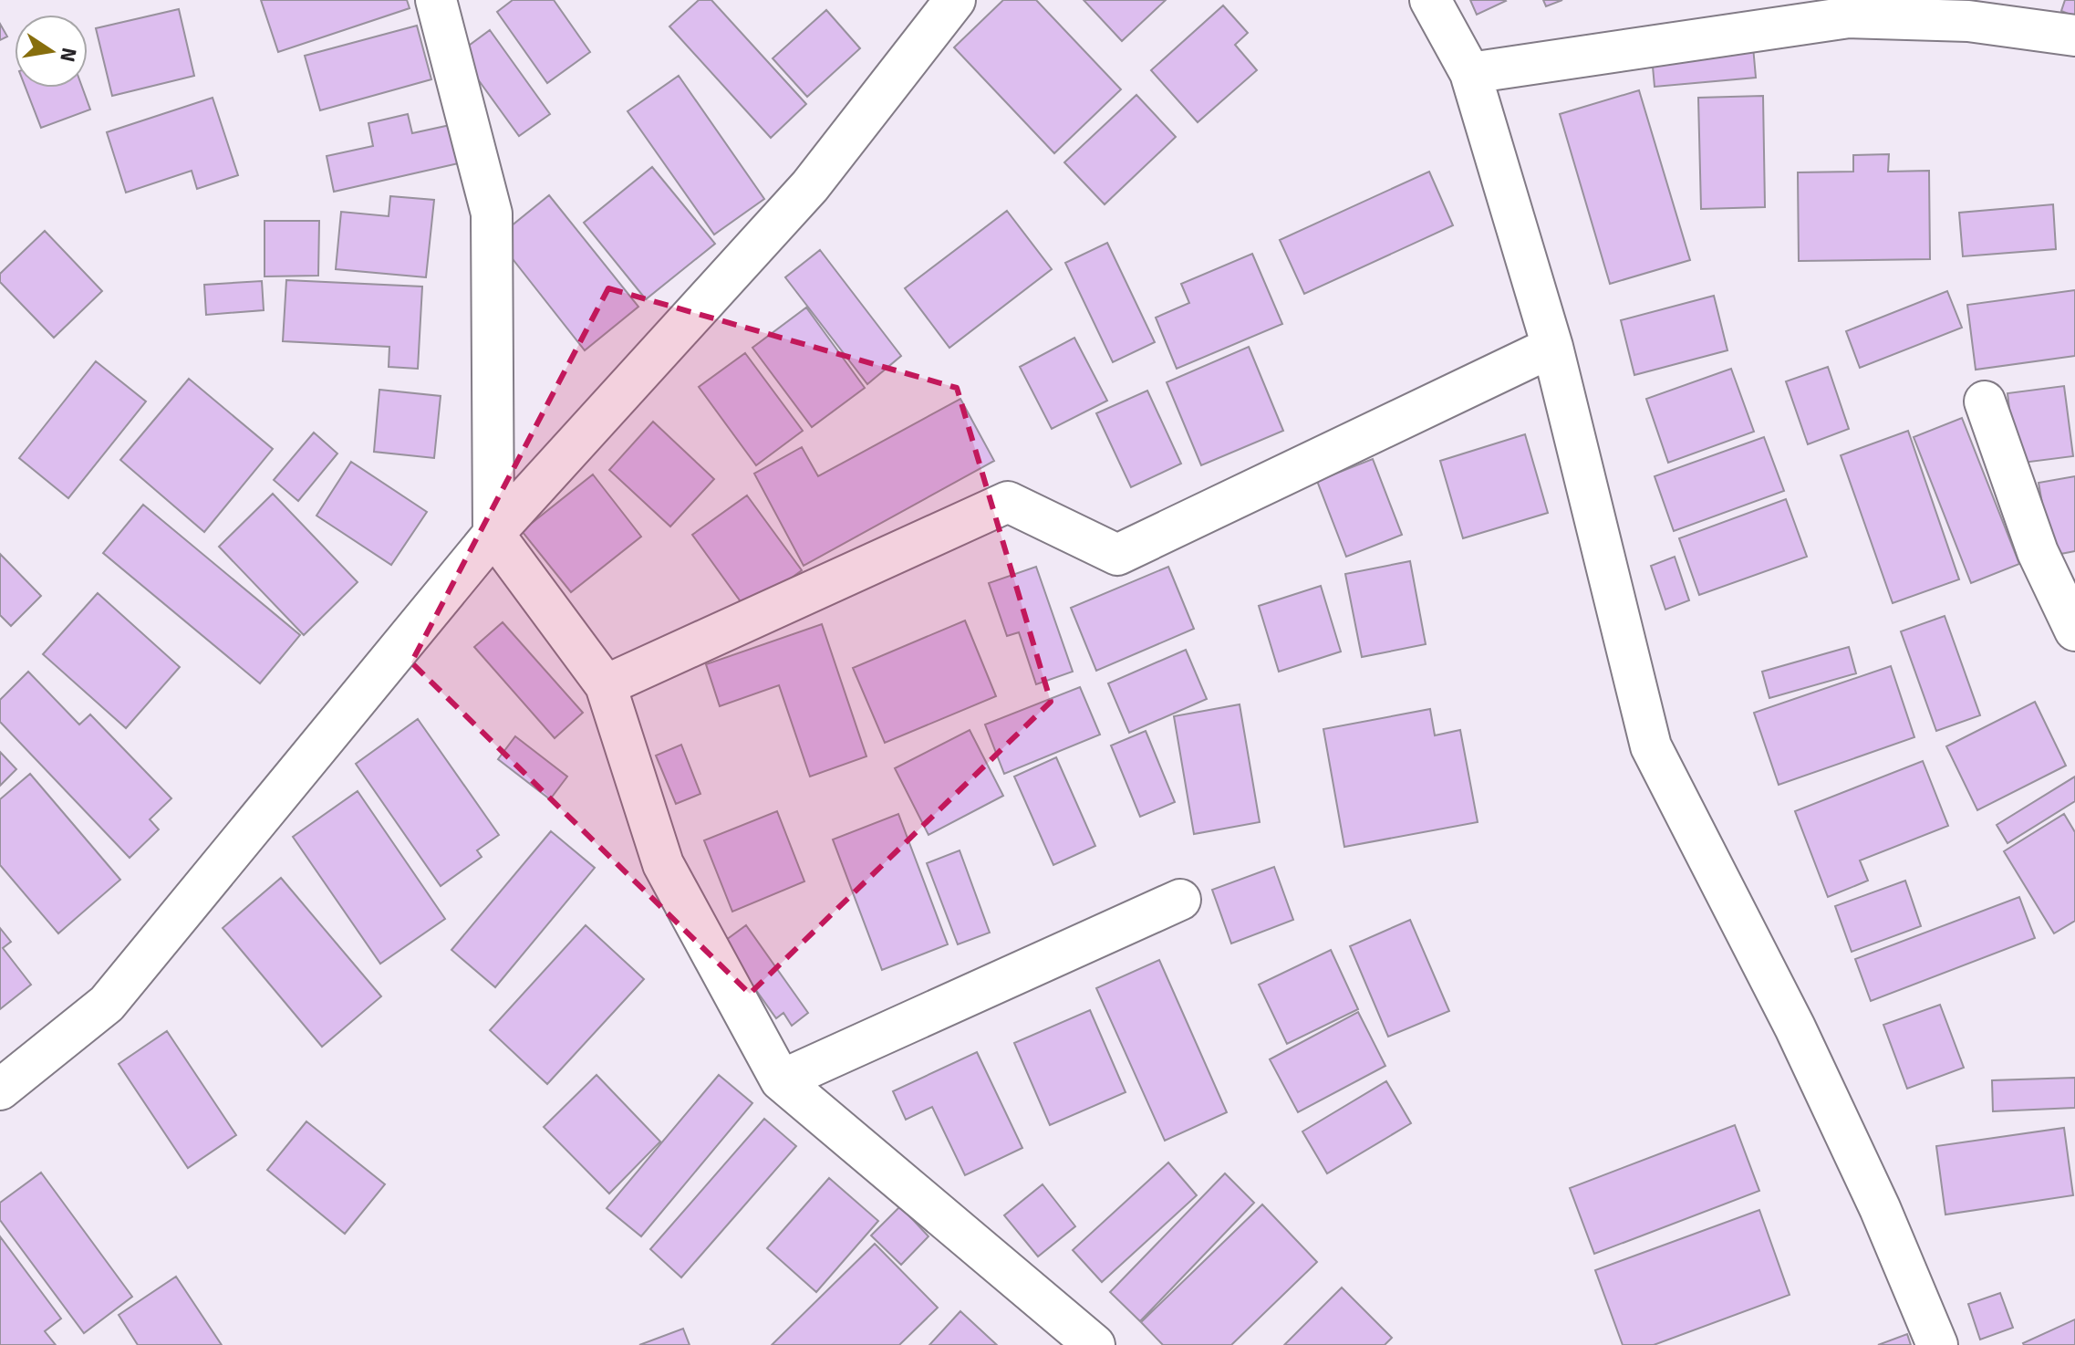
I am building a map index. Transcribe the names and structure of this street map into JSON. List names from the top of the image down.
{
  "north": "right"
}
